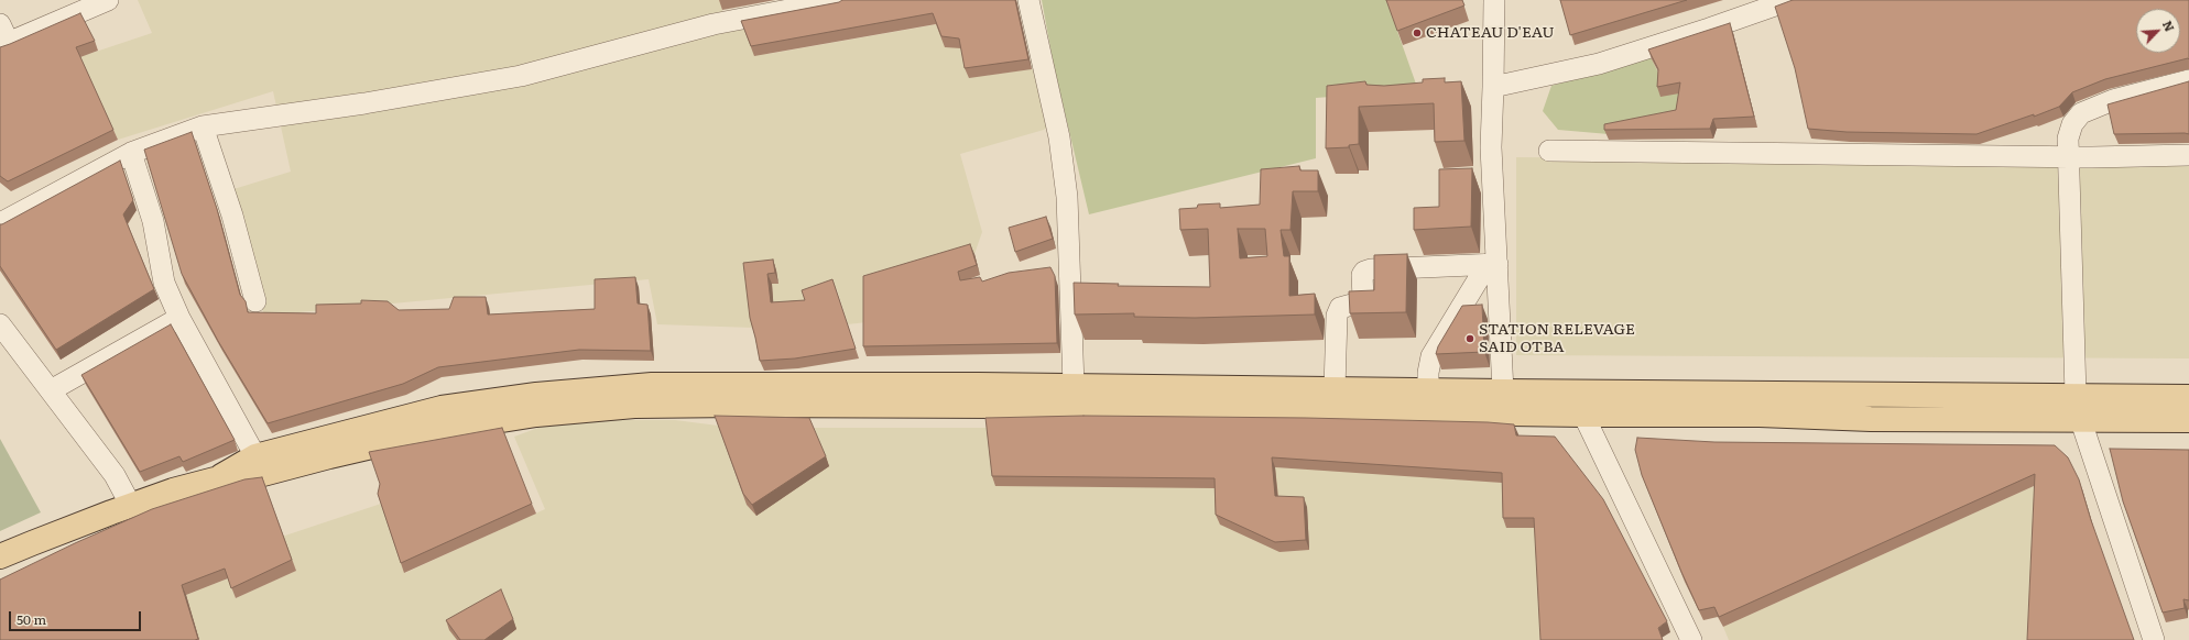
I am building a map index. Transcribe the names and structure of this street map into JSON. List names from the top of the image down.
{
  "places": ["CHATEAU D'EAU", "STATION RELEVAGE SAID OTBA"],
  "scale_bar": "50 m",
  "north": "top right"
}
